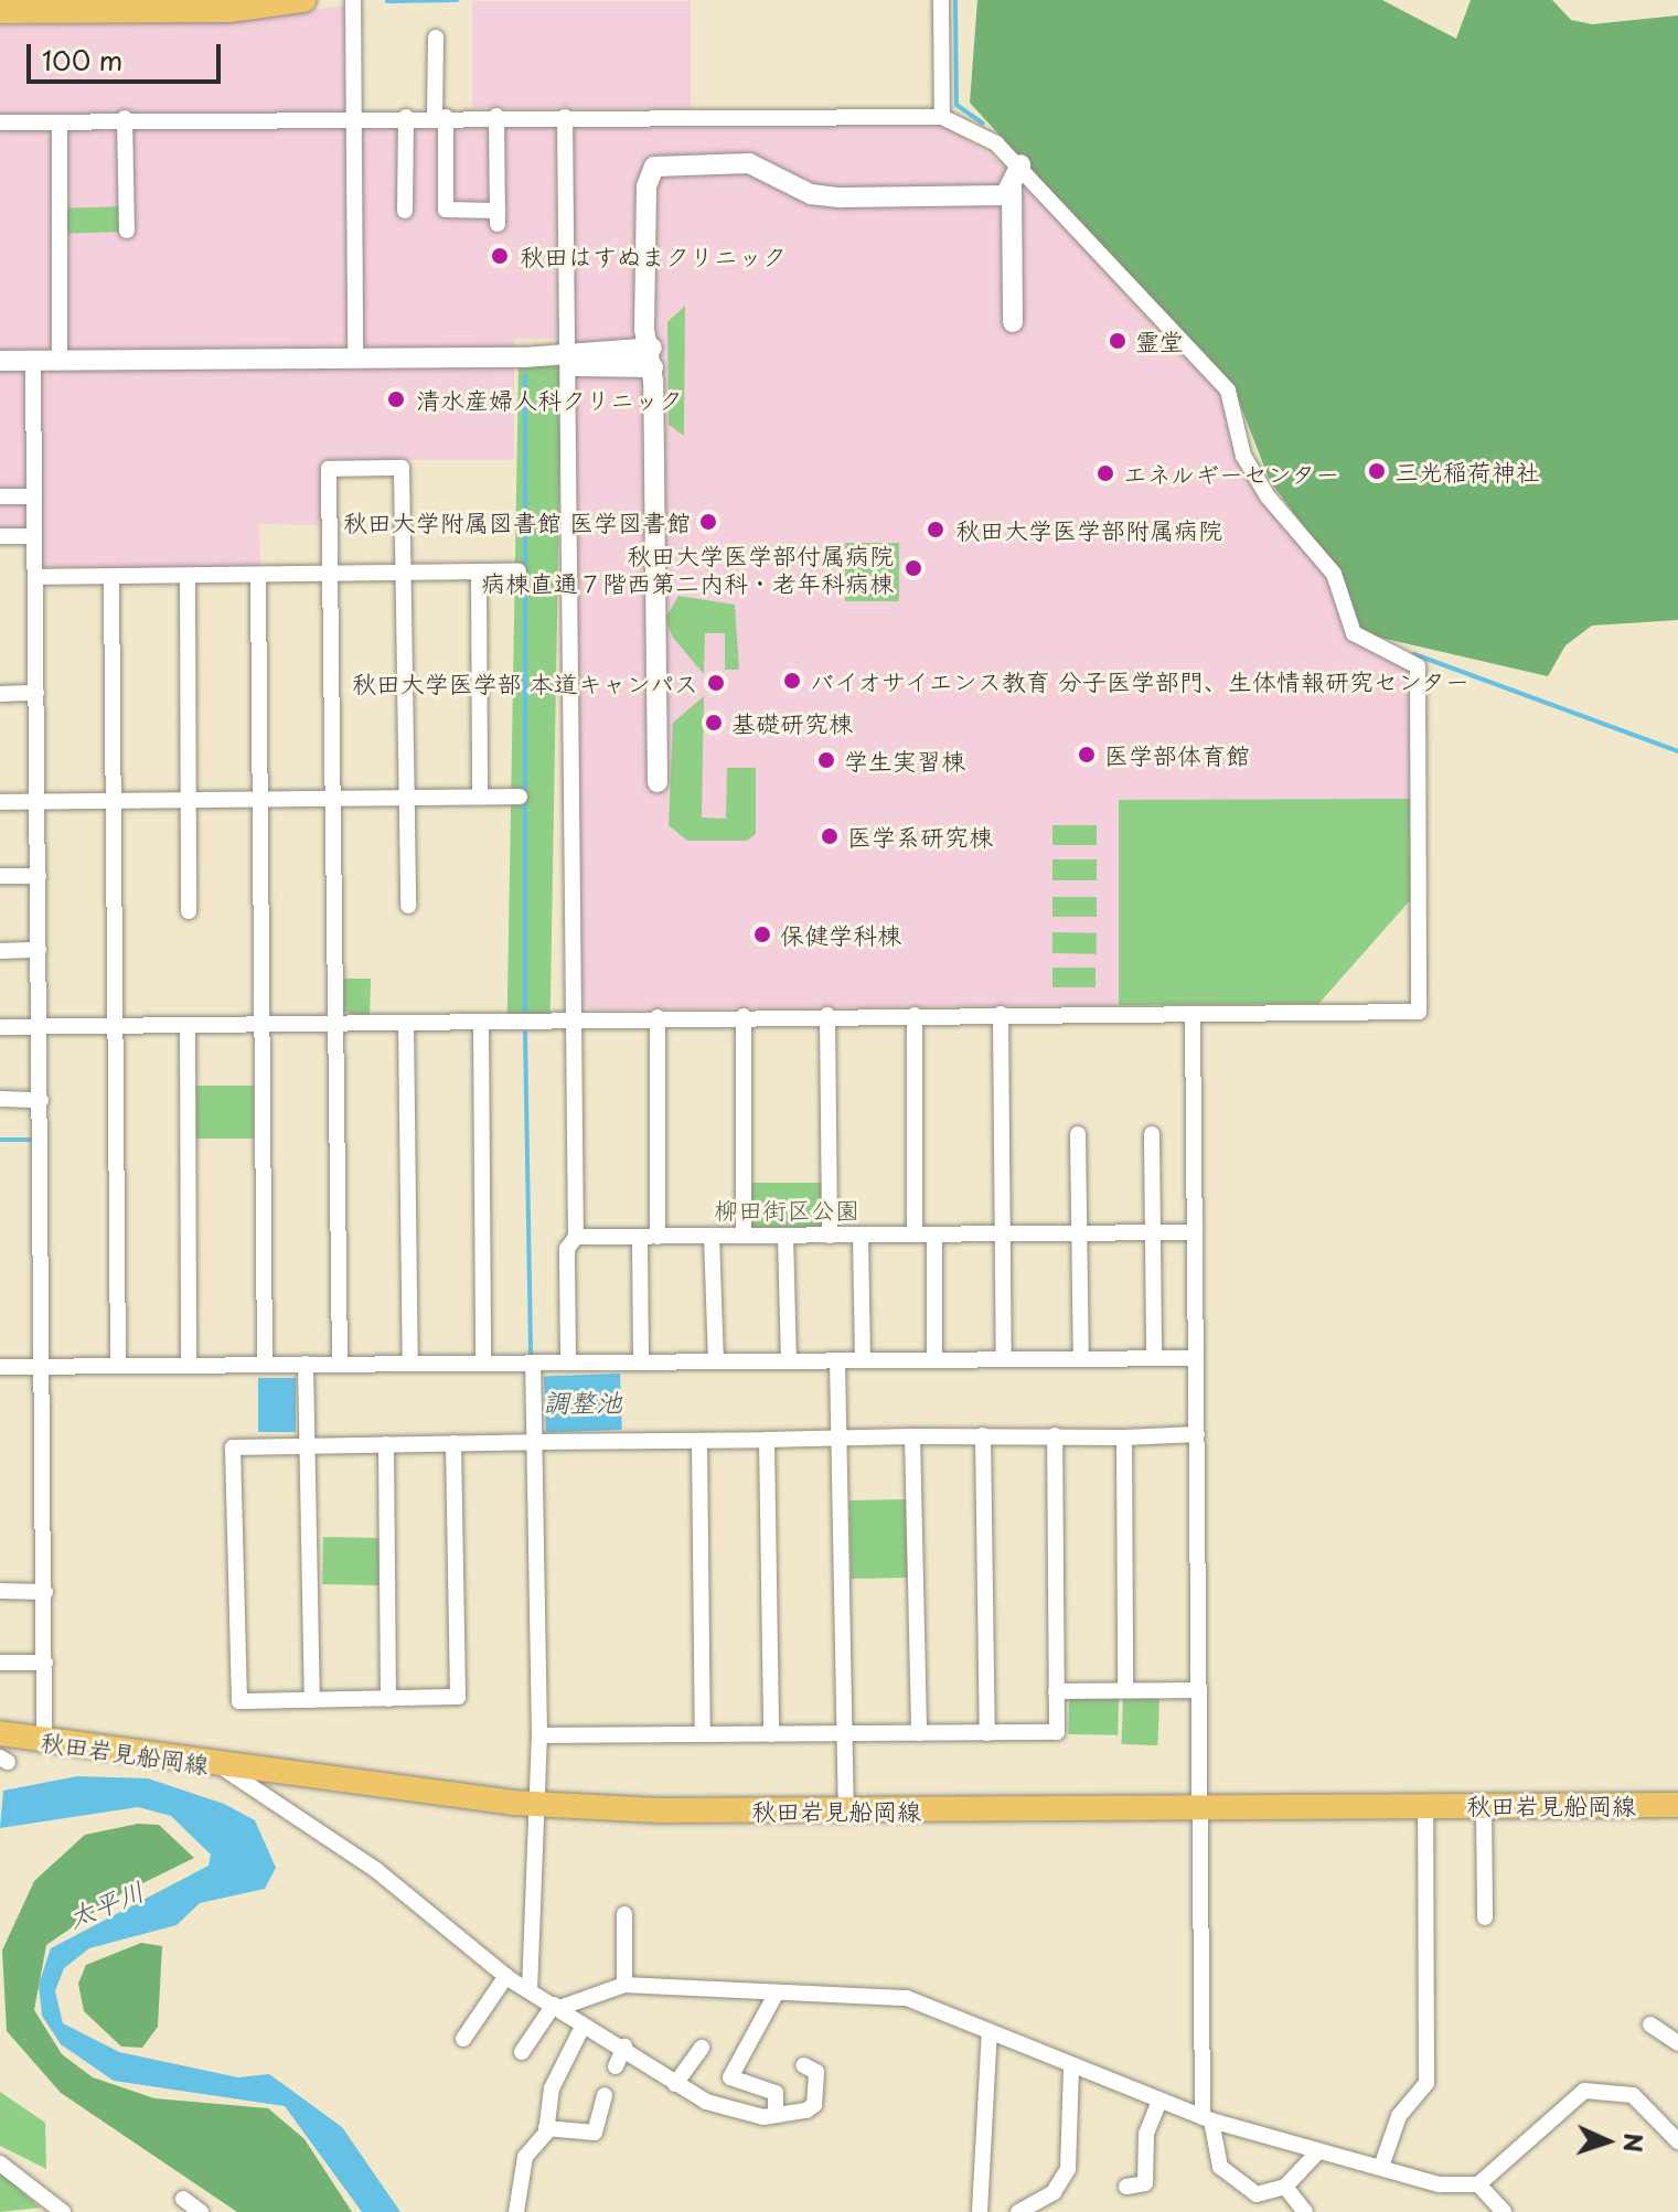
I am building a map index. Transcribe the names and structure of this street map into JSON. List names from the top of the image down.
{
  "streets": {
    "main road": ["秋田岩見船岡線"]
  },
  "water": ["調整池", "太平川"],
  "parks": ["柳田街区公園"],
  "places": [
    "秋田はすぬまクリニック",
    "霊堂",
    "清水産婦人科クリニック",
    "三光稲荷神社",
    "エネルギーセンター",
    "秋田大学附属図書館 医学図書館",
    "秋田大学医学部附属病院",
    "秋田大学医学部付属病院 病棟直通７階西第二内科・老年科病棟",
    "バイオサイエンス教育 分子医学部門、生体情報研究センター",
    "秋田大学医学部 本道キャンパス",
    "基礎研究棟",
    "医学部体育館",
    "学生実習棟",
    "医学系研究棟",
    "保健学科棟"
  ],
  "scale_bar": "100 m",
  "north": "right"
}
